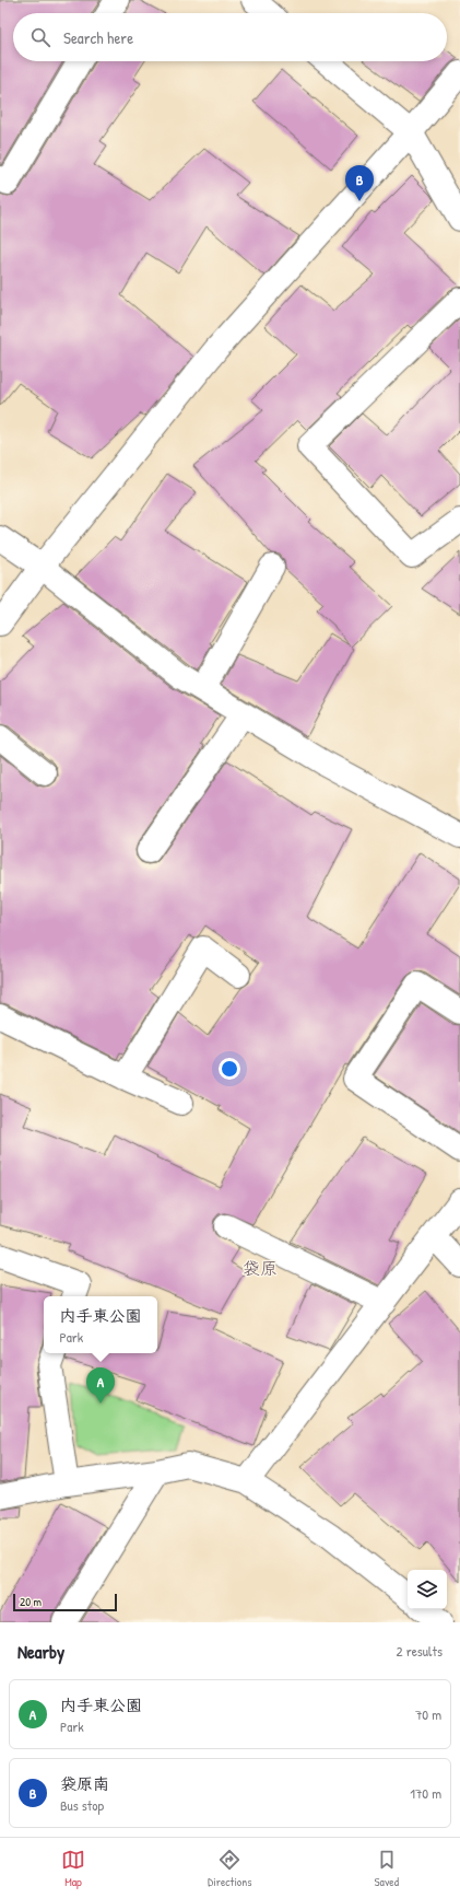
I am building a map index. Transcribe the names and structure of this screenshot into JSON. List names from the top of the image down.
{
  "districts": ["袋原"],
  "scale_bar": "20 m",
  "page": {
    "search": "Search here",
    "pins": ["B", "A"],
    "popup": ["内手東公園", "Park"],
    "scale": "20 m",
    "heading": ["Nearby", "2 results"],
    "list": [
      {
        "mark": "A",
        "name": "内手東公園",
        "note": "Park",
        "value": "70 m"
      },
      {
        "mark": "B",
        "name": "袋原南",
        "note": "Bus stop",
        "value": "170 m"
      }
    ],
    "nav": ["Map", "Directions", "Saved"]
  }
}
